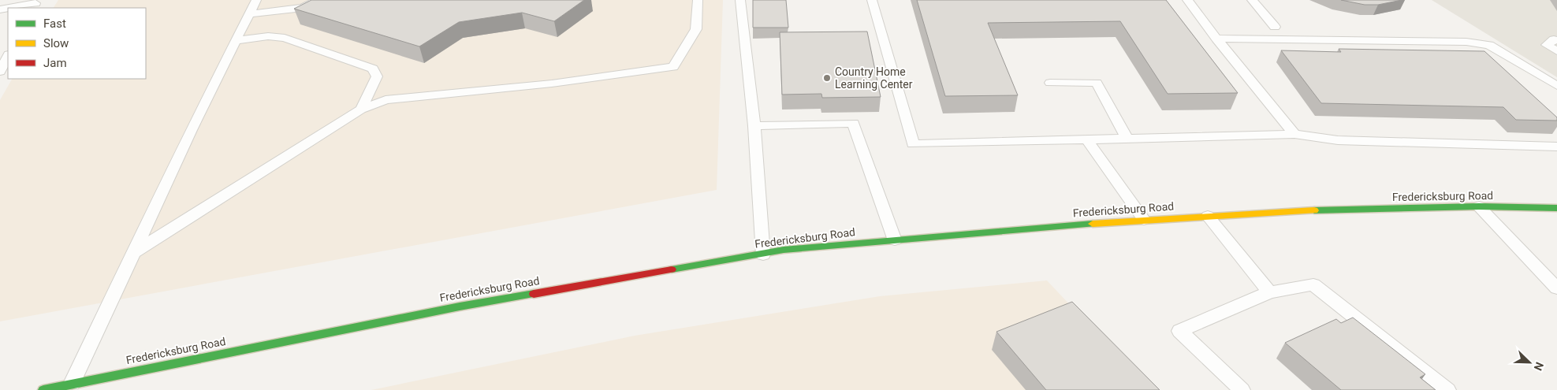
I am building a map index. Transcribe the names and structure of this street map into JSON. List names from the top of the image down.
{
  "streets": {
    "main road": ["Fredericksburg Road"]
  },
  "places": ["Country Home Learning Center"],
  "legend": ["Fast", "Slow", "Jam"],
  "north": "bottom right"
}
